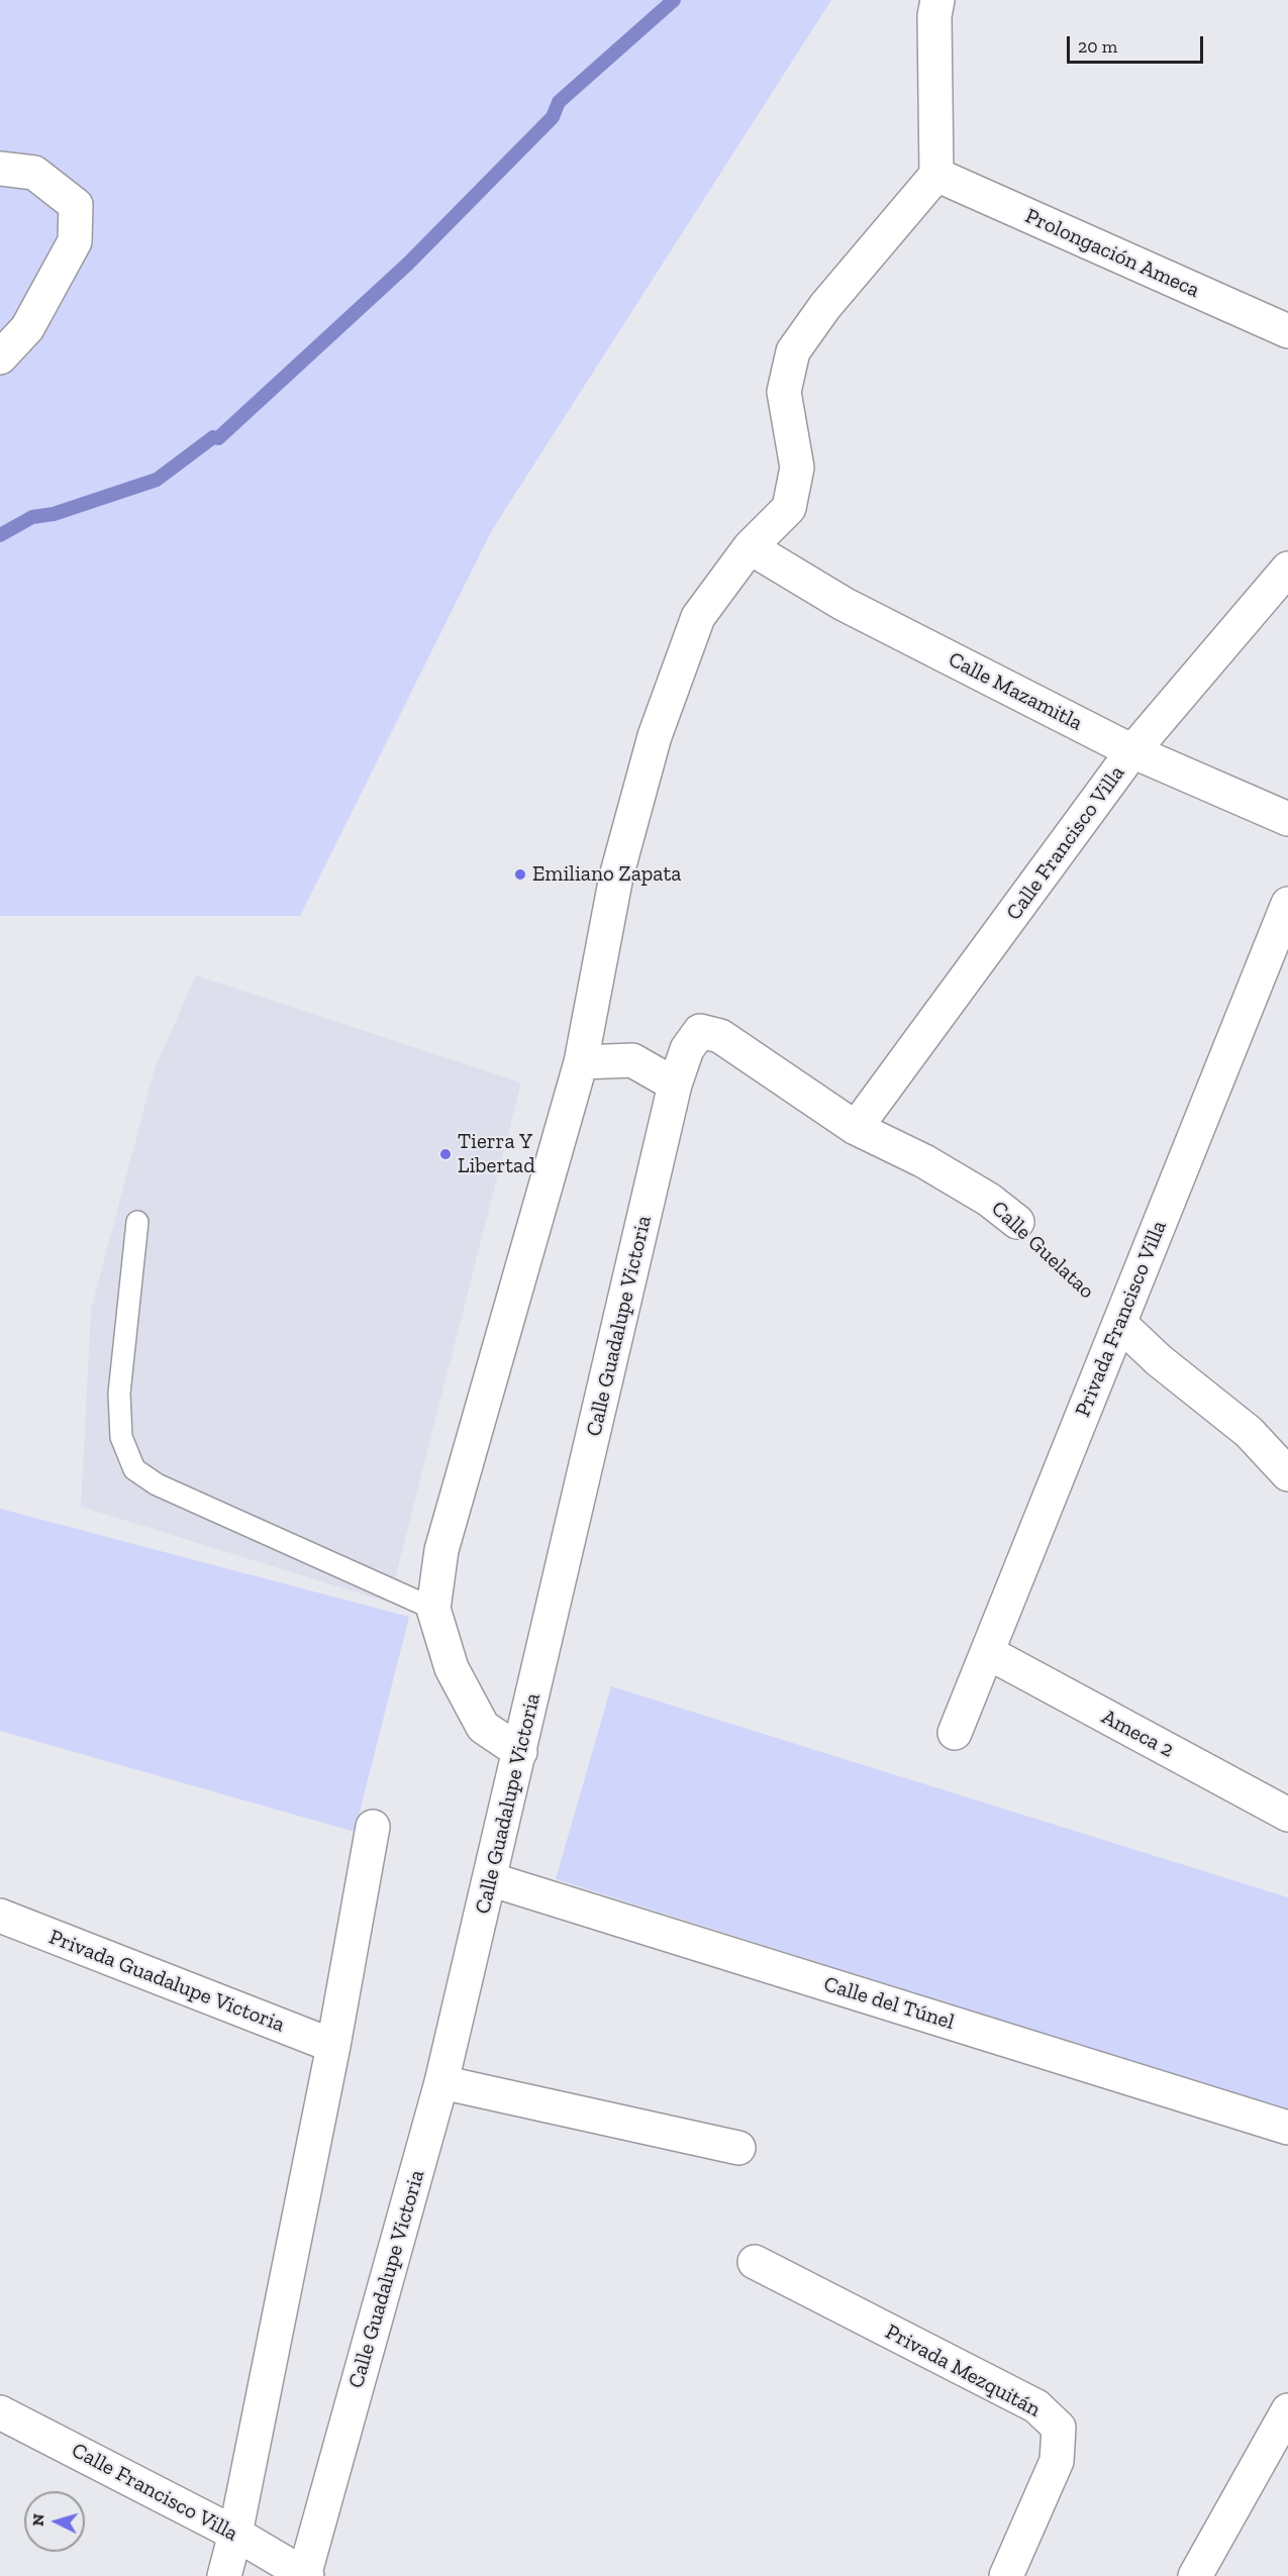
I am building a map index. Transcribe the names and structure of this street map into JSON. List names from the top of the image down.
{
  "streets": {
    "street": [
      "Prolongación Ameca",
      "Calle Mazamitla",
      "Calle Francisco Villa",
      "Calle Guelatao",
      "Privada Francisco Villa",
      "Calle Guadalupe Victoria",
      "Ameca 2",
      "Privada Guadalupe Victoria",
      "Calle del Túnel",
      "Privada Mezquitán"
    ]
  },
  "crossings": [
    ["Calle Mazamitla", "Calle Francisco Villa"],
    ["Calle Francisco Villa", "Calle Guelatao"],
    ["Calle Francisco Villa", "Calle Guadalupe Victoria"],
    ["Calle Guelatao", "Privada Francisco Villa"],
    ["Calle Guelatao", "Calle Guadalupe Victoria"],
    ["Privada Francisco Villa", "Ameca 2"],
    ["Calle Guadalupe Victoria", "Calle del Túnel"]
  ],
  "places": ["Emiliano Zapata", "Tierra Y Libertad"],
  "scale_bar": "20 m",
  "north": "left"
}
